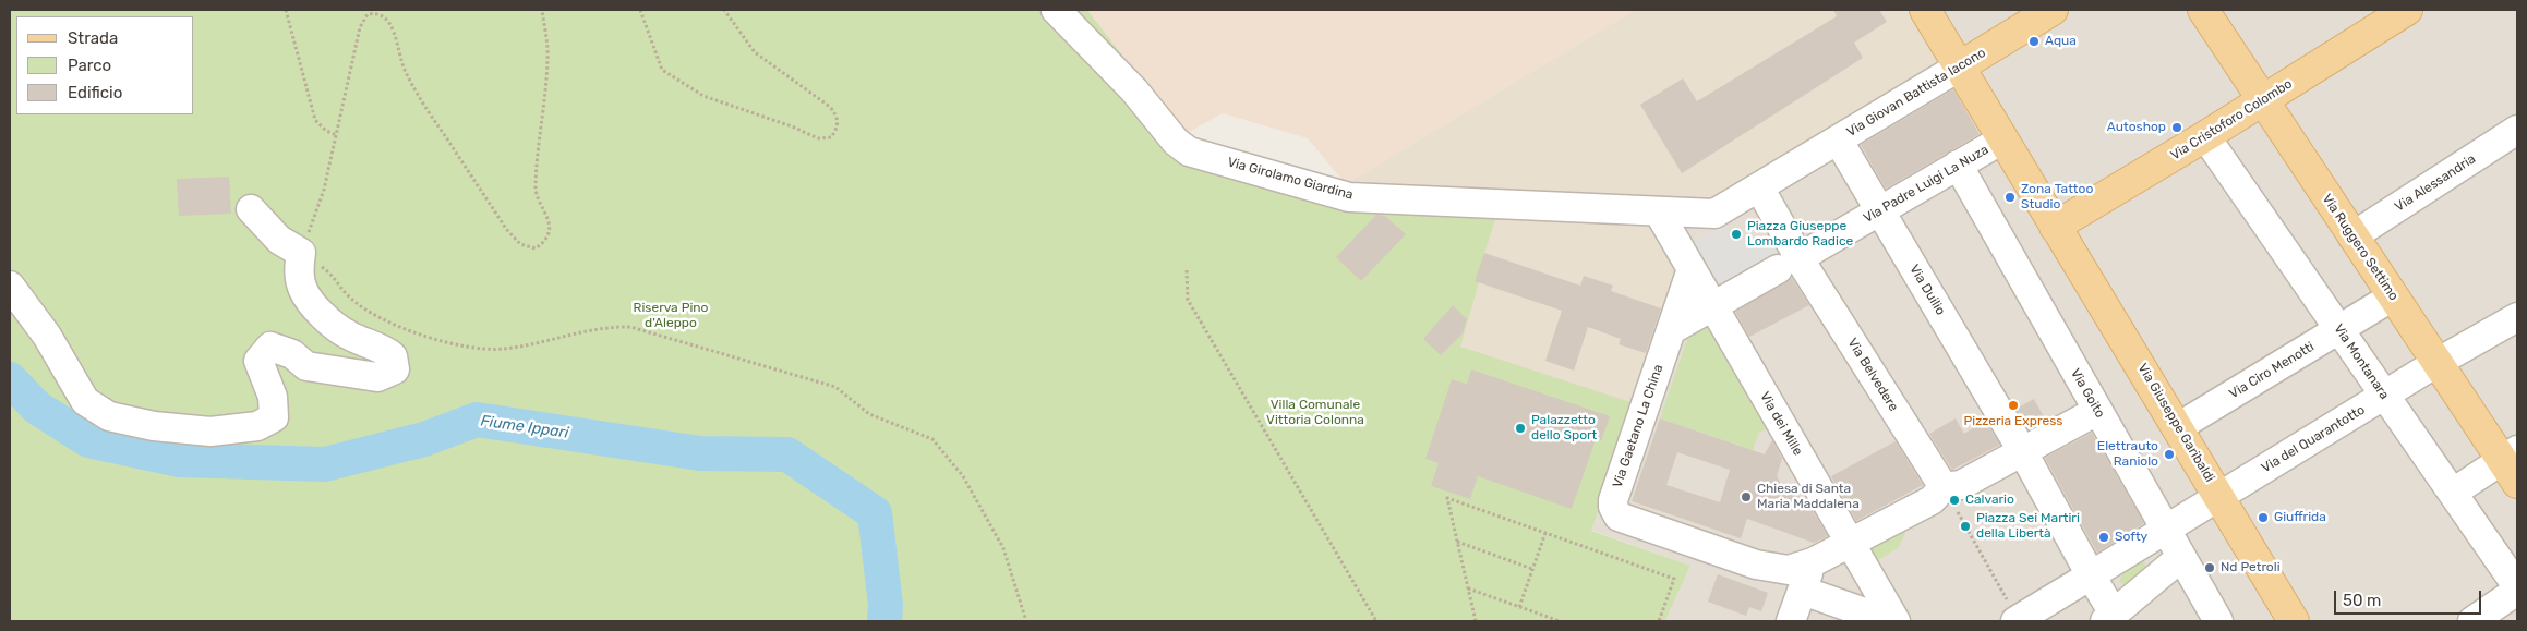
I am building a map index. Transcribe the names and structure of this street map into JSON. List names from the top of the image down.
{
  "streets": {
    "main road": [
      "Via Giovan Battista Iacono",
      "Via Cristoforo Colombo",
      "Via Ruggero Settimo",
      "Via Giuseppe Garibaldi"
    ],
    "street": [
      "Via Girolamo Giardina",
      "Via Alessandria",
      "Via Padre Luigi La Nuza",
      "Via Duilio",
      "Via Montanara",
      "Via Ciro Menotti",
      "Via Belvedere",
      "Via Goito",
      "Via dei Mille",
      "Via Gaetano La China",
      "Via del Quarantotto"
    ]
  },
  "crossings": [
    ["Via Giovan Battista Iacono", "Via Girolamo Giardina"],
    ["Via Giovan Battista Iacono", "Via Duilio"],
    ["Via Giovan Battista Iacono", "Via Belvedere"],
    ["Via Giovan Battista Iacono", "Via Giuseppe Garibaldi"],
    ["Via Cristoforo Colombo", "Via Ruggero Settimo"],
    ["Via Cristoforo Colombo", "Via Montanara"],
    ["Via Cristoforo Colombo", "Via Giuseppe Garibaldi"],
    ["Via Girolamo Giardina", "Via Belvedere"],
    ["Via Girolamo Giardina", "Via dei Mille"],
    ["Via Alessandria", "Via Ruggero Settimo"],
    ["Via Padre Luigi La Nuza", "Via Duilio"],
    ["Via Padre Luigi La Nuza", "Via Belvedere"],
    ["Via Padre Luigi La Nuza", "Via Goito"],
    ["Via Padre Luigi La Nuza", "Via Giuseppe Garibaldi"],
    ["Via Padre Luigi La Nuza", "Via dei Mille"],
    ["Via Ruggero Settimo", "Via Ciro Menotti"],
    ["Via Ruggero Settimo", "Via del Quarantotto"],
    ["Via Duilio", "Via del Quarantotto"],
    ["Via Montanara", "Via Ciro Menotti"],
    ["Via Montanara", "Via del Quarantotto"],
    ["Via Ciro Menotti", "Via Giuseppe Garibaldi"],
    ["Via Goito", "Via del Quarantotto"],
    ["Via Giuseppe Garibaldi", "Via del Quarantotto"]
  ],
  "water": ["Fiume Ippari"],
  "parks": ["Riserva Pino d'Aleppo", "Villa Comunale Vittoria Colonna"],
  "places": [
    "Aqua",
    "Autoshop",
    "Zona Tattoo Studio",
    "Piazza Giuseppe Lombardo Radice",
    "Pizzeria Express",
    "Palazzetto dello Sport",
    "Elettrauto Raniolo",
    "Chiesa di Santa Maria Maddalena",
    "Calvario",
    "Giuffrida",
    "Piazza Sei Martiri della Libertà",
    "Softy",
    "Nd Petroli"
  ],
  "legend": ["Strada", "Parco", "Edificio"],
  "scale_bar": "50 m"
}
